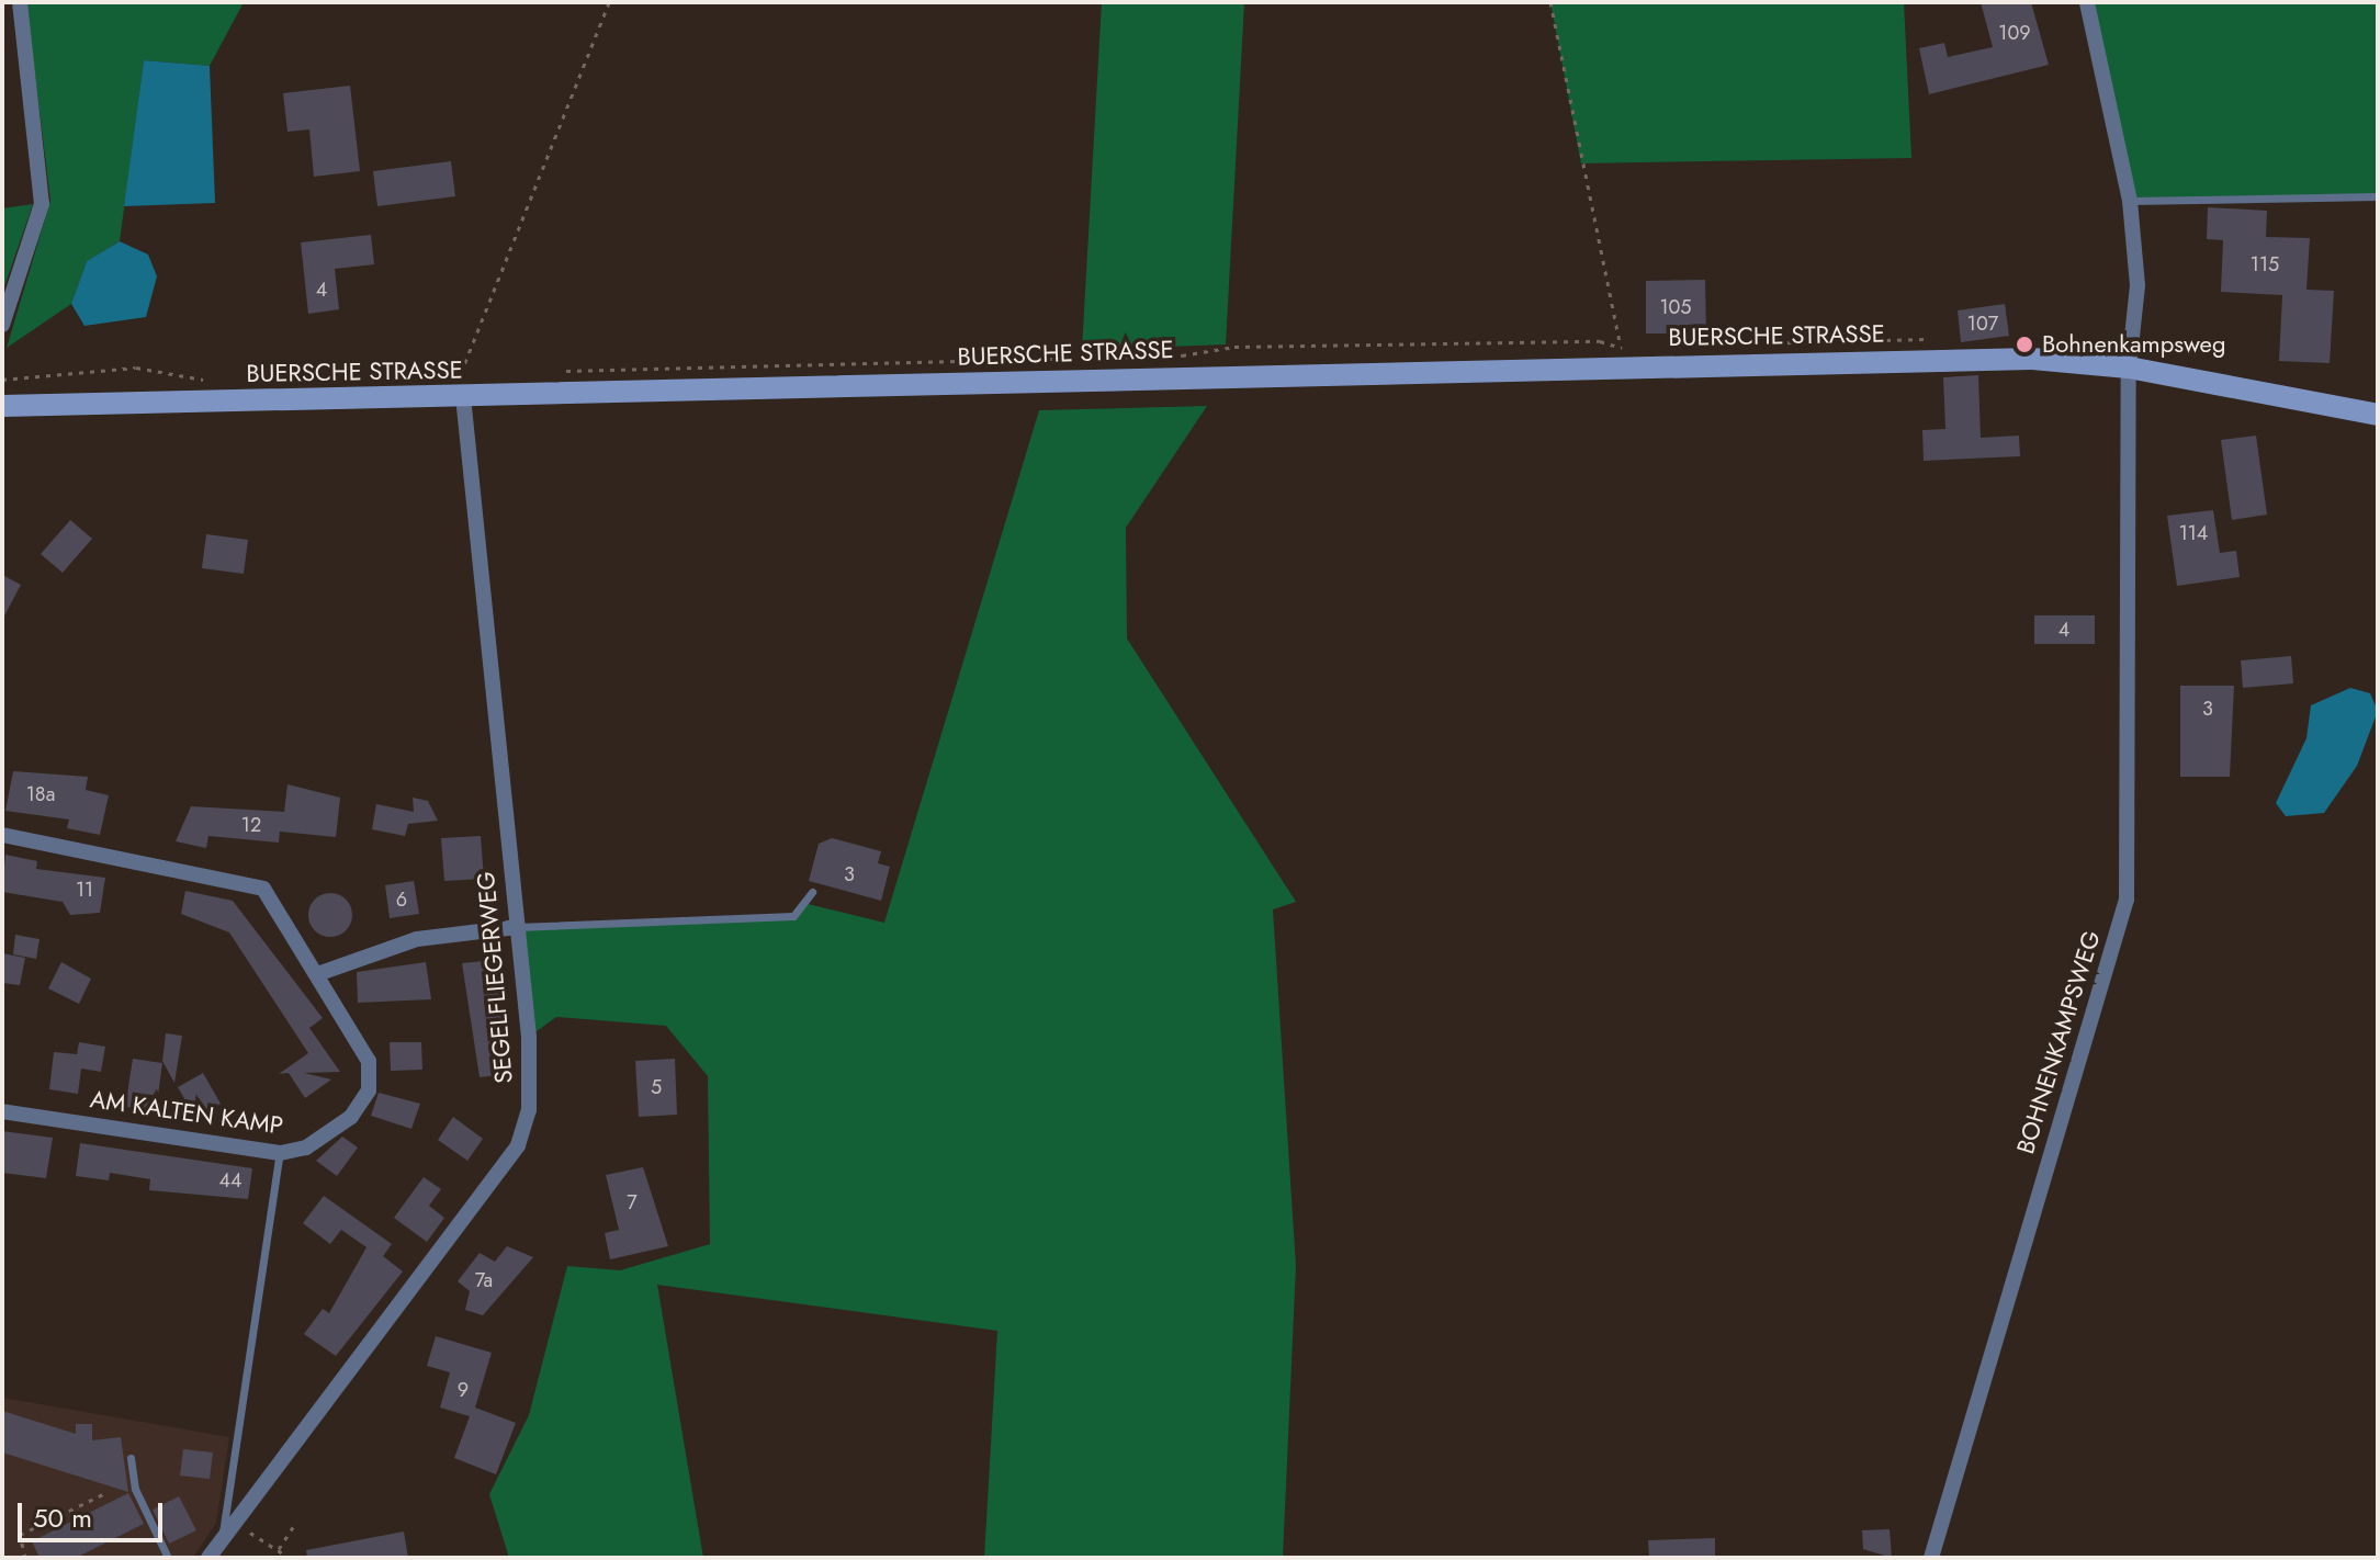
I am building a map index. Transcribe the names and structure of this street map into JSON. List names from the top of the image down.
{
  "streets": {
    "main road": ["BUERSCHE STRASSE"],
    "street": ["SEGELFLIEGERWEG", "BOHNENKAMPSWEG", "AM KALTEN KAMP"]
  },
  "crossings": [
    ["BUERSCHE STRASSE", "SEGELFLIEGERWEG"],
    ["BUERSCHE STRASSE", "BOHNENKAMPSWEG"]
  ],
  "places": ["Bohnenkampsweg"],
  "house_numbers": [
    "109",
    "115",
    "4",
    "105",
    "107",
    "114",
    "4",
    "3",
    "18a",
    "12",
    "3",
    "11",
    "6",
    "5",
    "44",
    "7",
    "7a",
    "9"
  ],
  "scale_bar": "50 m"
}
